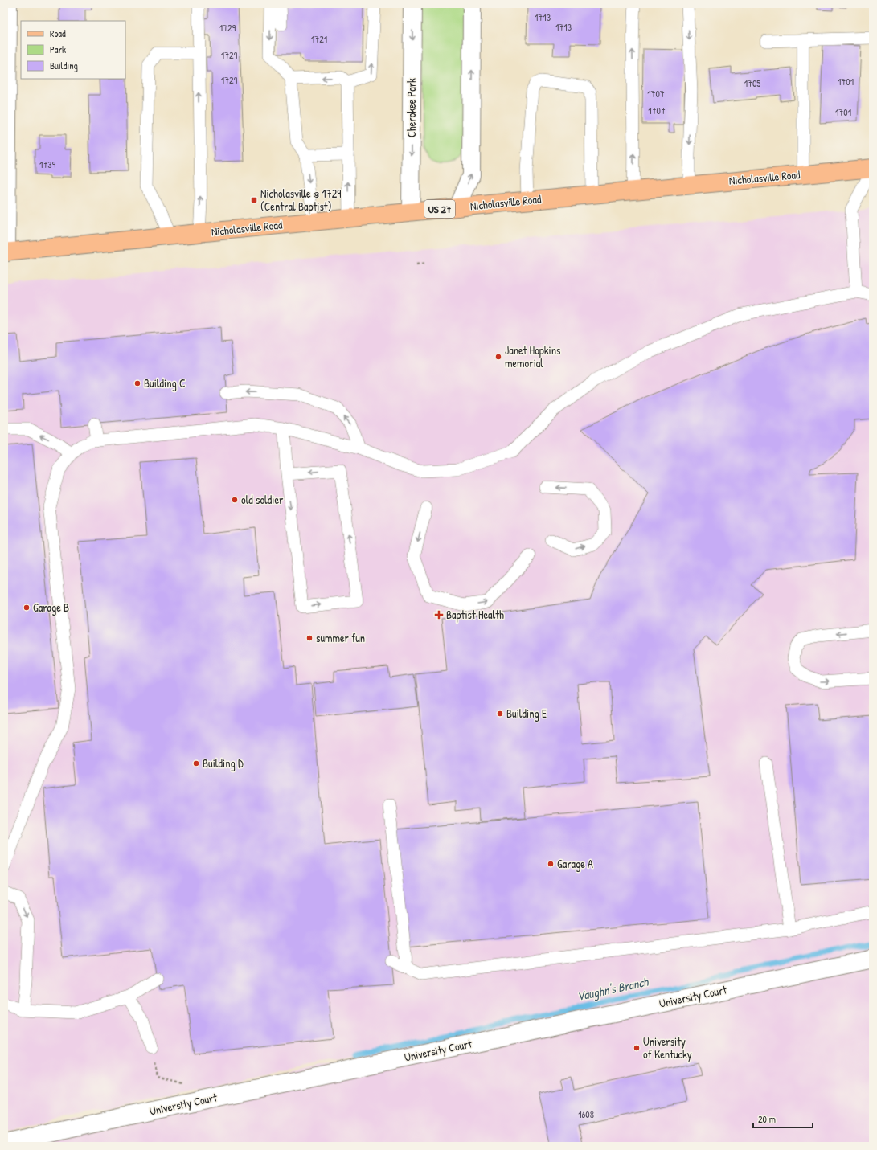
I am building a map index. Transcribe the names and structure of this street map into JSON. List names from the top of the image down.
{
  "streets": {
    "main road": ["Nicholasville Road", "US 27"],
    "street": ["Cherokee Park", "University Court"]
  },
  "crossings": [
    ["Cherokee Park", "Nicholasville Road"]
  ],
  "water": ["Vaughn's Branch"],
  "places": {
    "transit": ["Nicholasville @ 1729 (Central Baptist)"],
    "other": [
      "Janet Hopkins memorial",
      "Building C",
      "old soldier",
      "Garage B",
      "summer fun",
      "Building E",
      "Building D",
      "Garage A",
      "University of Kentucky"
    ],
    "health": ["Baptist Health"]
  },
  "house_numbers": [
    "1713",
    "1713",
    "1729",
    "1721",
    "1729",
    "1729",
    "1701",
    "1705",
    "1707",
    "1707",
    "1701",
    "1739",
    "1608"
  ],
  "legend": ["Road", "Park", "Building"],
  "scale_bar": "20 m"
}
